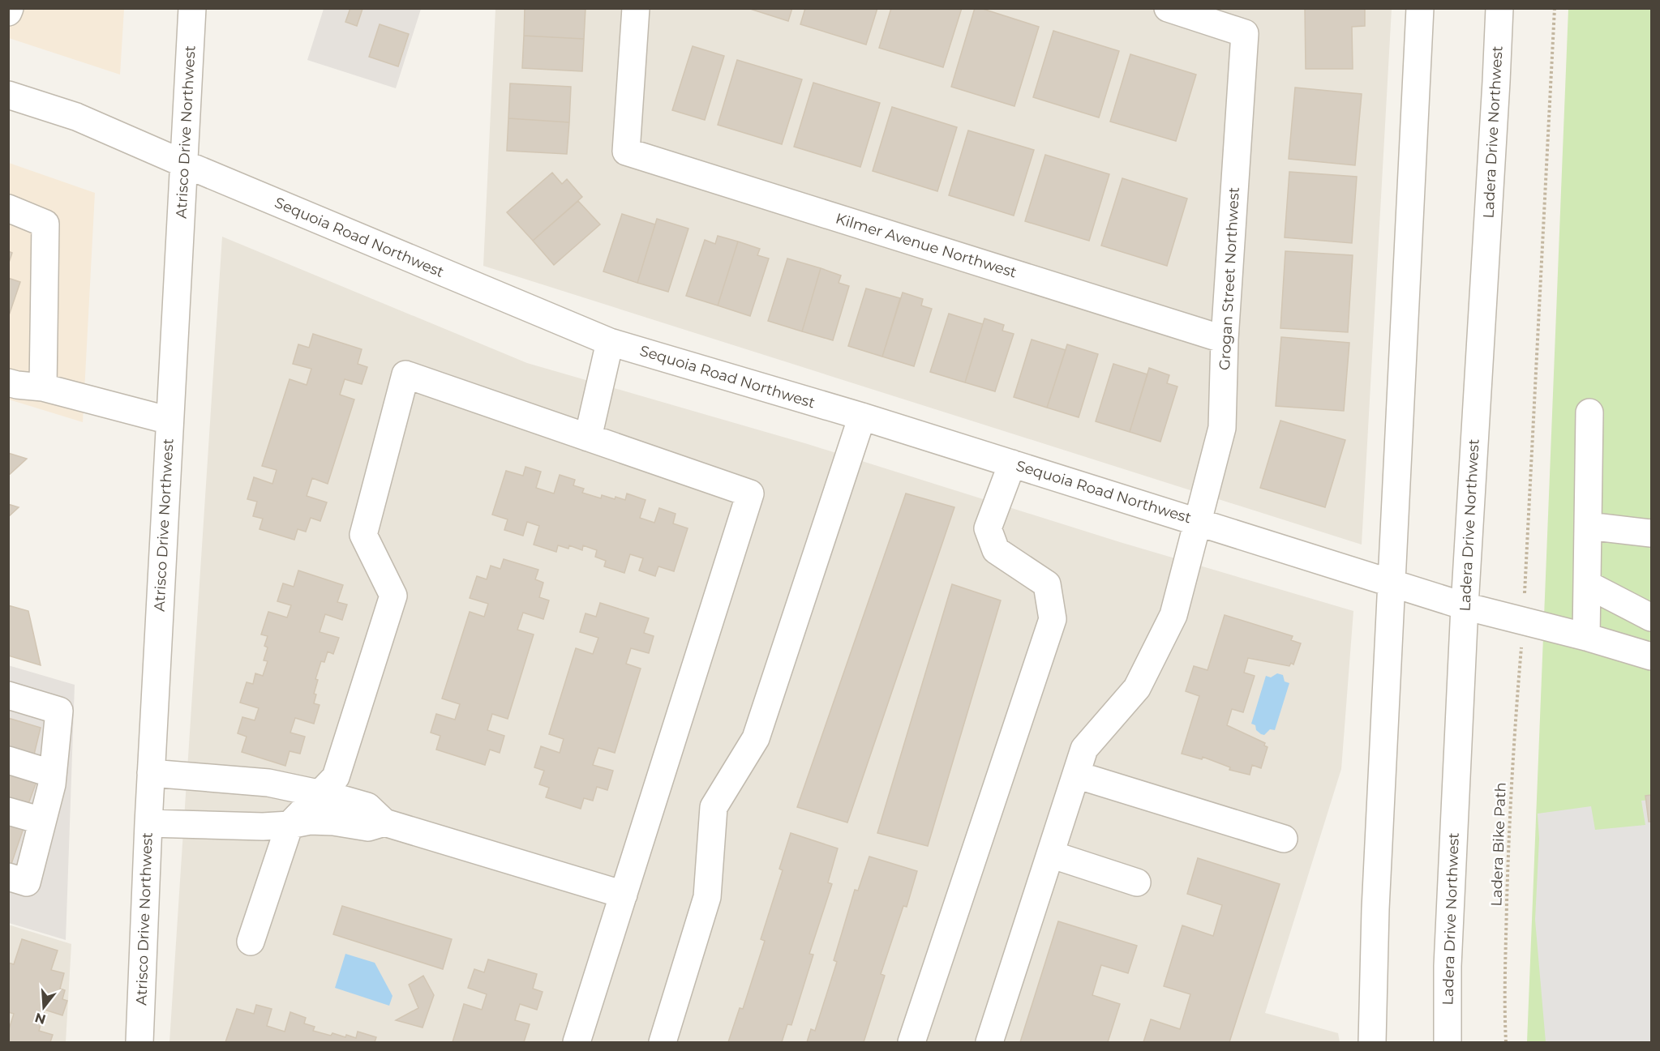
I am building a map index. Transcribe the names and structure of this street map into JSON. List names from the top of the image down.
{
  "streets": {
    "street": [
      "Atrisco Drive Northwest",
      "Ladera Drive Northwest",
      "Sequoia Road Northwest",
      "Kilmer Avenue Northwest",
      "Grogan Street Northwest"
    ],
    "path": ["Ladera Bike Path"]
  },
  "crossings": [
    ["Atrisco Drive Northwest", "Sequoia Road Northwest"],
    ["Ladera Drive Northwest", "Sequoia Road Northwest"],
    ["Sequoia Road Northwest", "Grogan Street Northwest"],
    ["Kilmer Avenue Northwest", "Grogan Street Northwest"]
  ],
  "north": "bottom"
}
